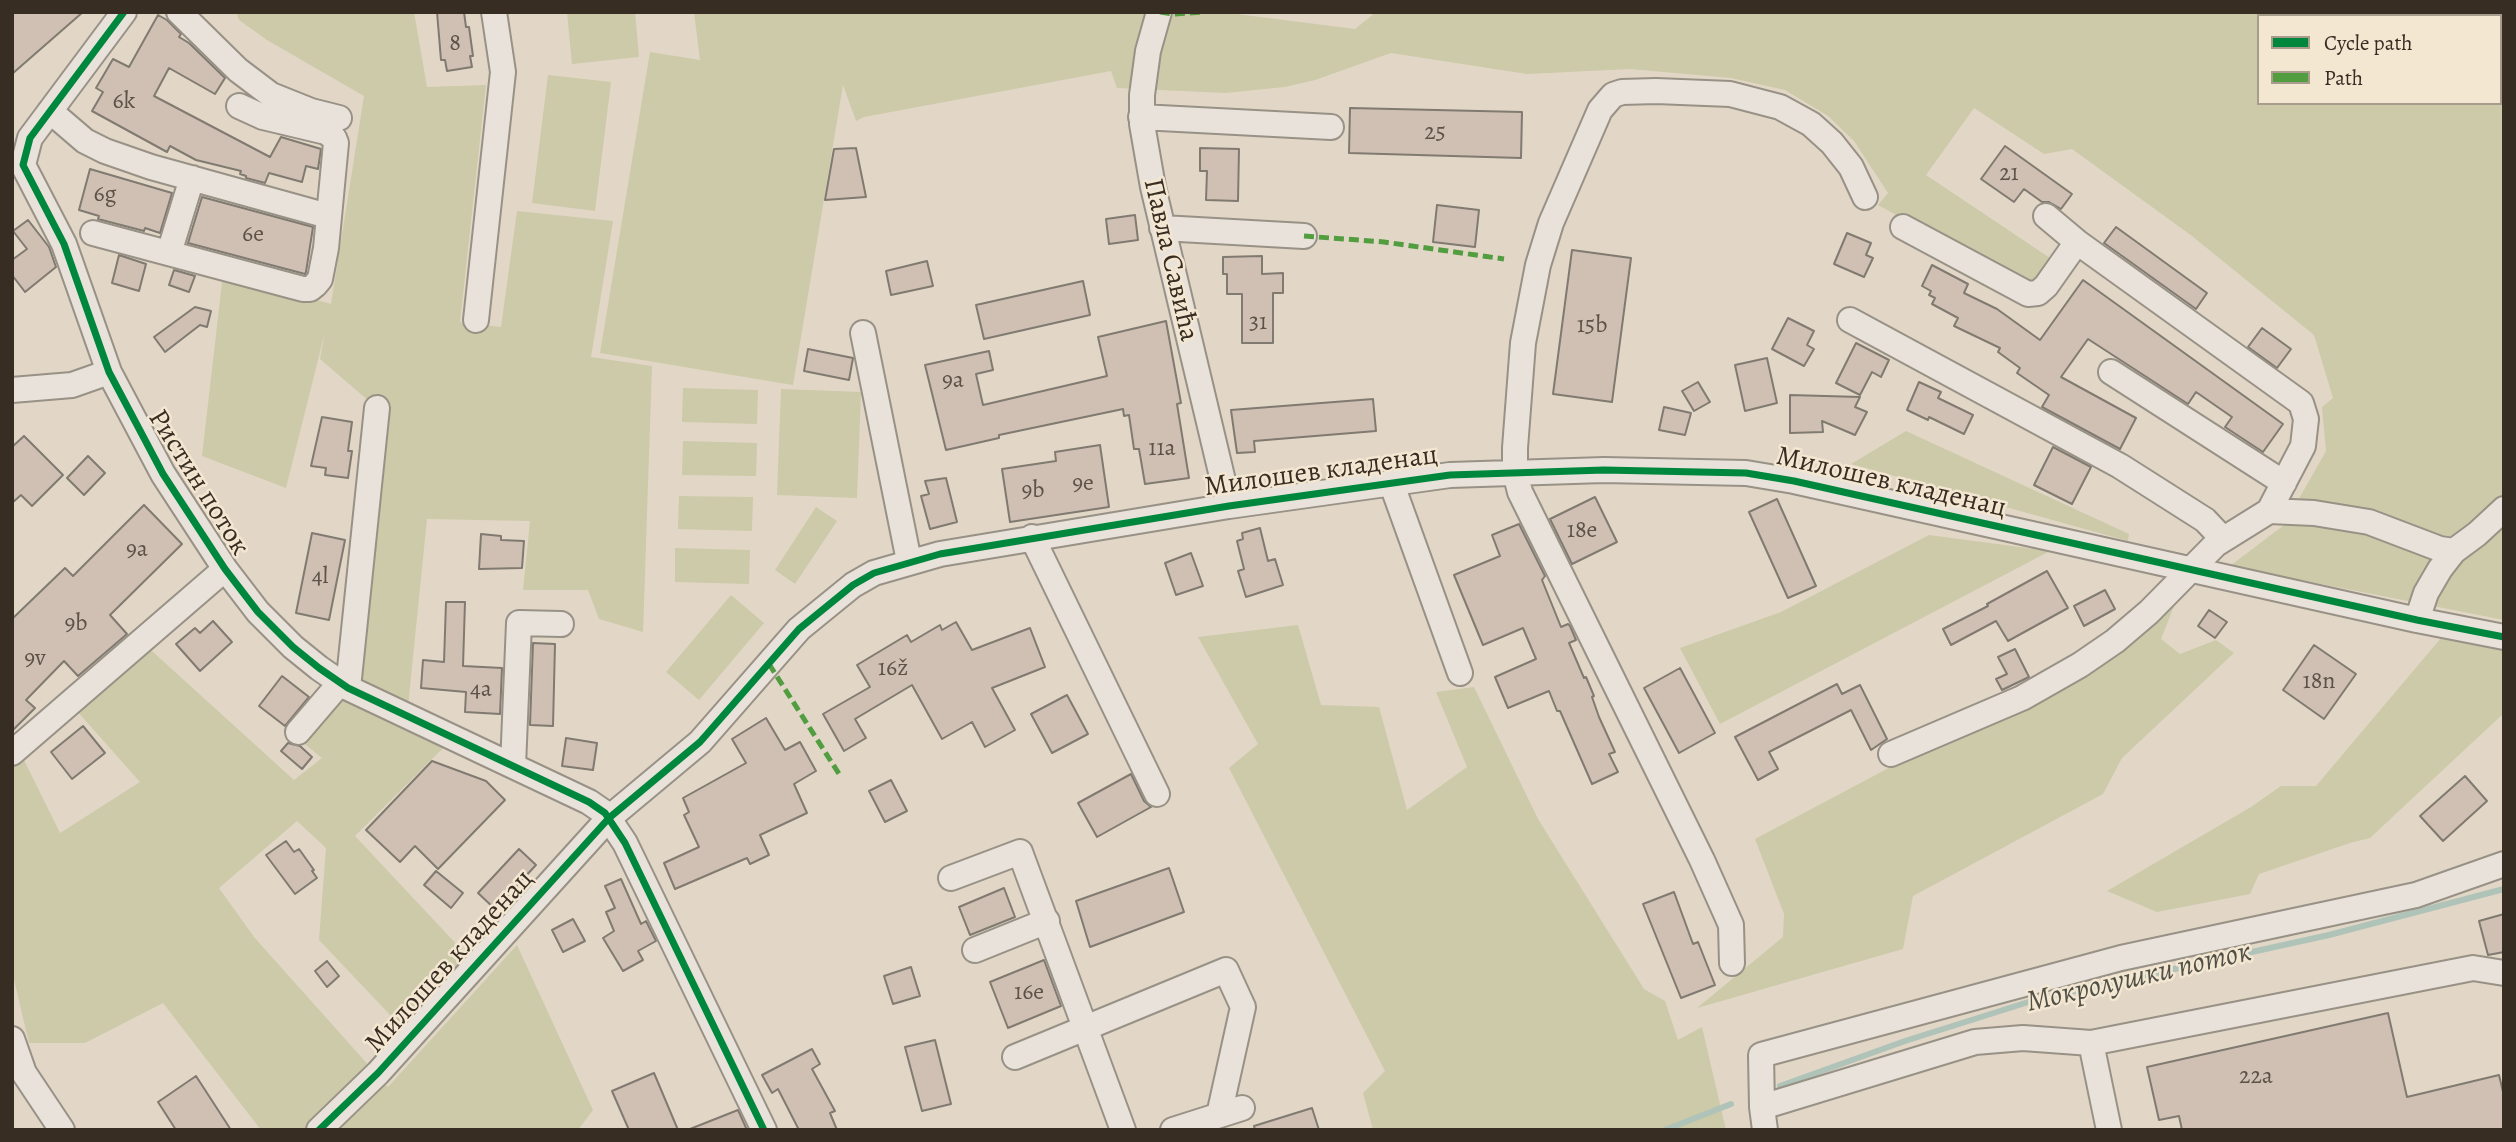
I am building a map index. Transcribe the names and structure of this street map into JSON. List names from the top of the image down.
{
  "streets": {
    "street": ["Павла Савића", "Милошев кладенац", "Ристин поток"]
  },
  "crossings": [
    ["Павла Савића", "Милошев кладенац"],
    ["Милошев кладенац", "Ристин поток"]
  ],
  "water": ["Мокролушки поток"],
  "house_numbers": [
    "8",
    "6k",
    "25",
    "21",
    "6g",
    "6e",
    "31",
    "15b",
    "9a",
    "11a",
    "9e",
    "9b",
    "18e",
    "9a",
    "4l",
    "9b",
    "9v",
    "16ž",
    "18n",
    "4a",
    "16e",
    "22a"
  ],
  "legend": ["Cycle path", "Path"]
}
